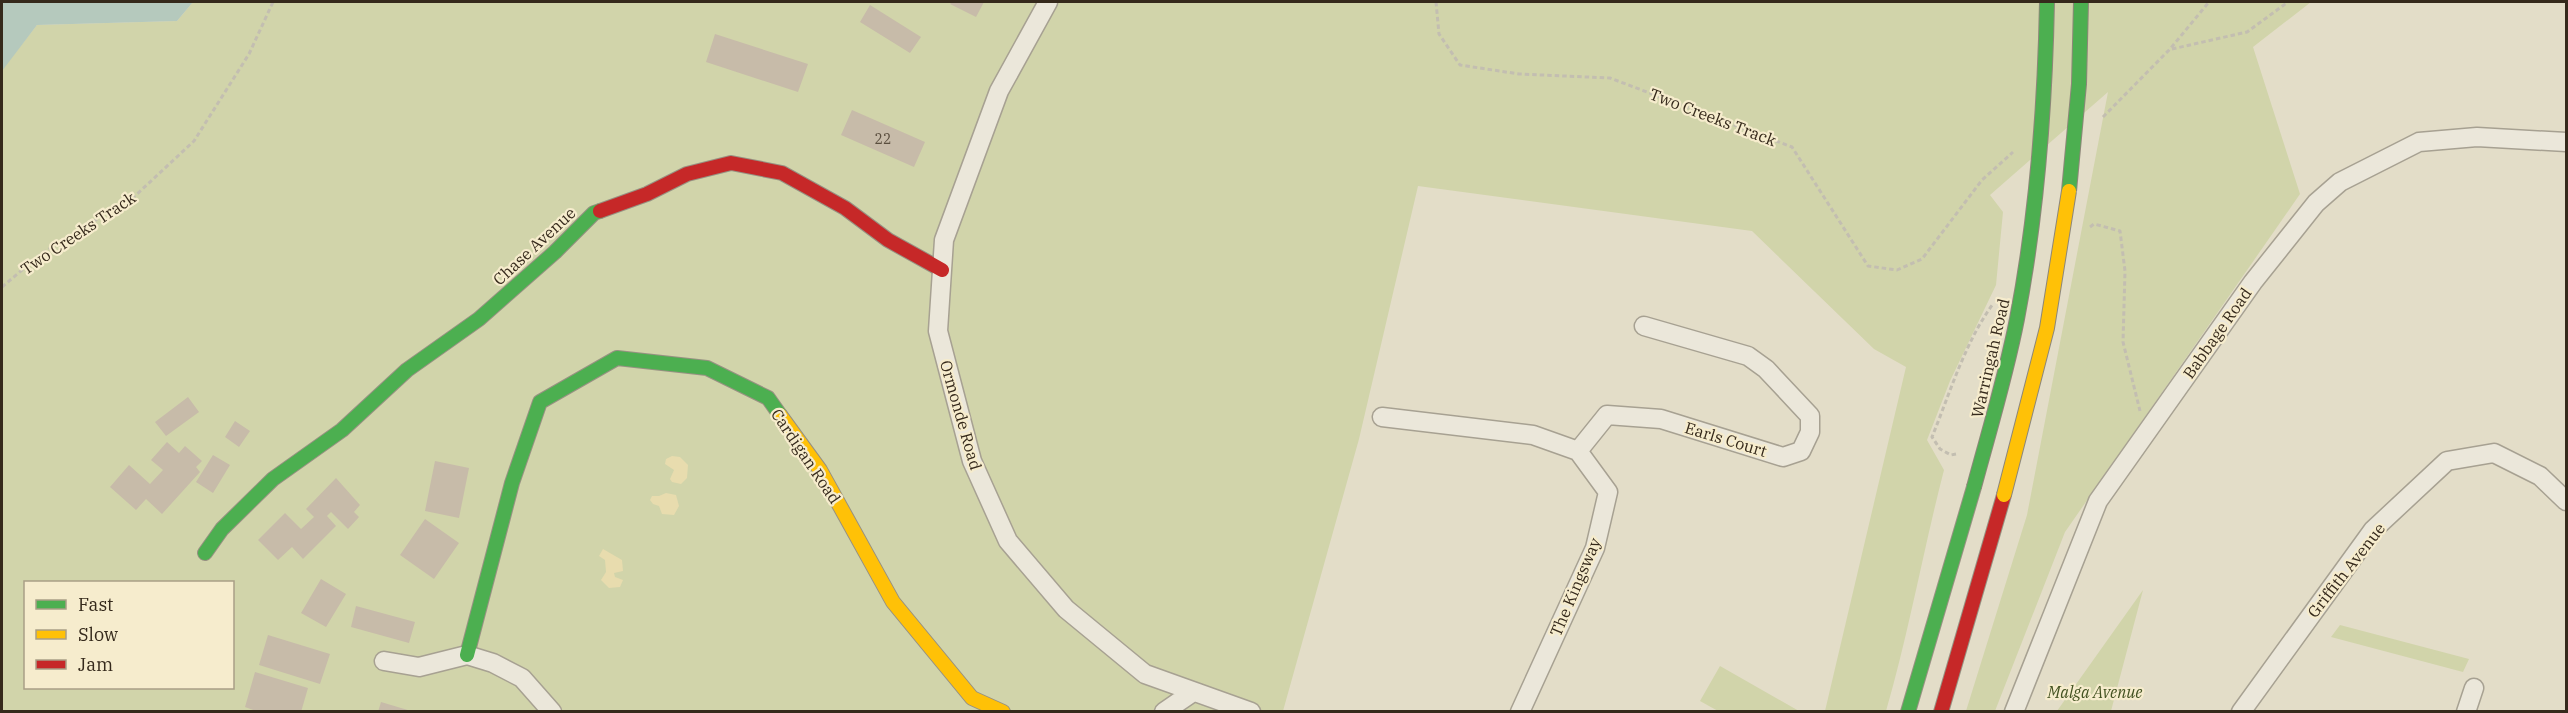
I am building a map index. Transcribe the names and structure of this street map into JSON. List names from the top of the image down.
{
  "streets": {
    "main road": ["Chase Avenue", "Warringah Road", "Cardigan Road"],
    "street": [
      "Babbage Road",
      "Ormonde Road",
      "Earls Court",
      "Griffith Avenue",
      "The Kingsway"
    ],
    "path": ["Two Creeks Track"]
  },
  "crossings": [
    ["Chase Avenue", "Ormonde Road"],
    ["Earls Court", "The Kingsway"]
  ],
  "parks": ["Malga Avenue"],
  "house_numbers": ["22"],
  "legend": ["Fast", "Slow", "Jam"]
}
